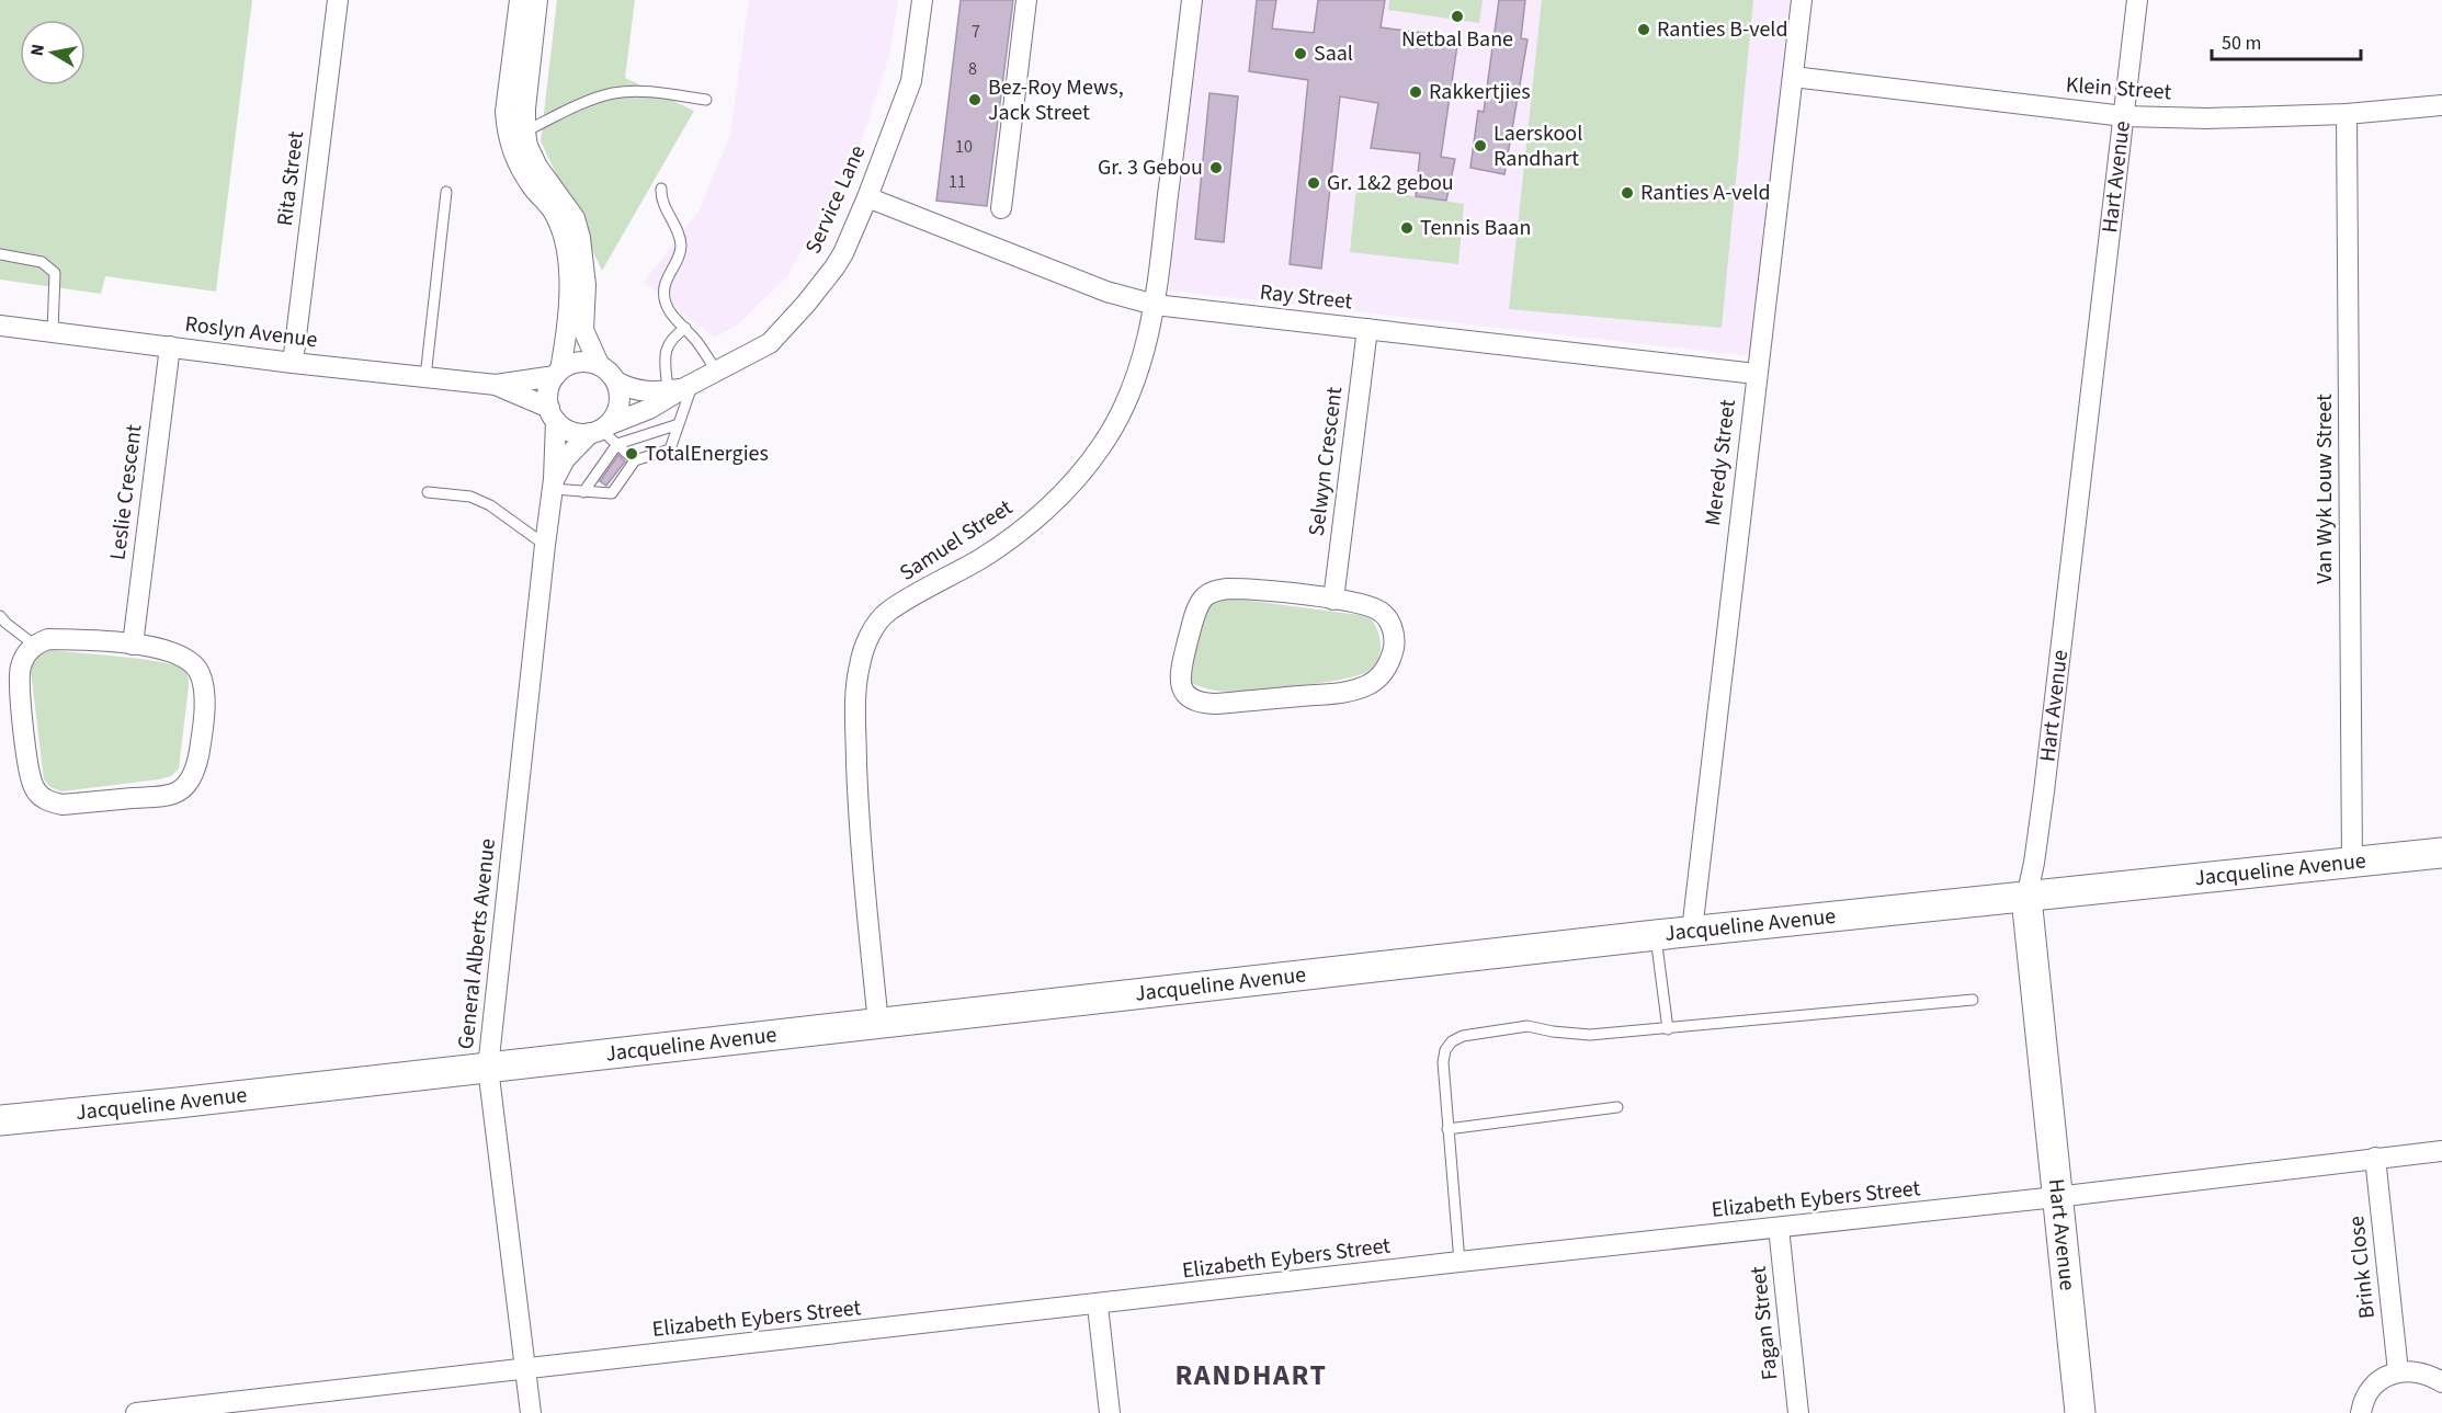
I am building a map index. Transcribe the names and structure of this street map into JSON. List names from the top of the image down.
{
  "streets": {
    "street": [
      "Klein Street",
      "Hart Avenue",
      "Rita Street",
      "Service Lane",
      "Ray Street",
      "Roslyn Avenue",
      "Selwyn Crescent",
      "Meredy Street",
      "Van Wyk Louw Street",
      "Leslie Crescent",
      "Samuel Street",
      "Jacqueline Avenue",
      "General Alberts Avenue",
      "Elizabeth Eybers Street",
      "Brink Close",
      "Fagan Street"
    ]
  },
  "crossings": [
    ["Klein Street", "Hart Avenue"],
    ["Klein Street", "Meredy Street"],
    ["Klein Street", "Van Wyk Louw Street"],
    ["Hart Avenue", "Jacqueline Avenue"],
    ["Hart Avenue", "Elizabeth Eybers Street"],
    ["Rita Street", "Roslyn Avenue"],
    ["Service Lane", "Ray Street"],
    ["Service Lane", "General Alberts Avenue"],
    ["Ray Street", "Selwyn Crescent"],
    ["Ray Street", "Meredy Street"],
    ["Ray Street", "Samuel Street"],
    ["Roslyn Avenue", "Leslie Crescent"],
    ["Meredy Street", "Jacqueline Avenue"],
    ["Van Wyk Louw Street", "Jacqueline Avenue"],
    ["Samuel Street", "Jacqueline Avenue"],
    ["Jacqueline Avenue", "General Alberts Avenue"],
    ["General Alberts Avenue", "Elizabeth Eybers Street"],
    ["Elizabeth Eybers Street", "Brink Close"],
    ["Elizabeth Eybers Street", "Fagan Street"]
  ],
  "districts": ["RANDHART"],
  "places": [
    "Netbal Bane",
    "Ranties B-veld",
    "Saal",
    "Rakkertjies",
    "Bez-Roy Mews, Jack Street",
    "Laerskool Randhart",
    "Gr. 3 Gebou",
    "Gr. 1&2 gebou",
    "Ranties A-veld",
    "Tennis Baan",
    "TotalEnergies"
  ],
  "house_numbers": [
    "7",
    "8",
    "10",
    "11"
  ],
  "scale_bar": "50 m",
  "north": "left"
}
